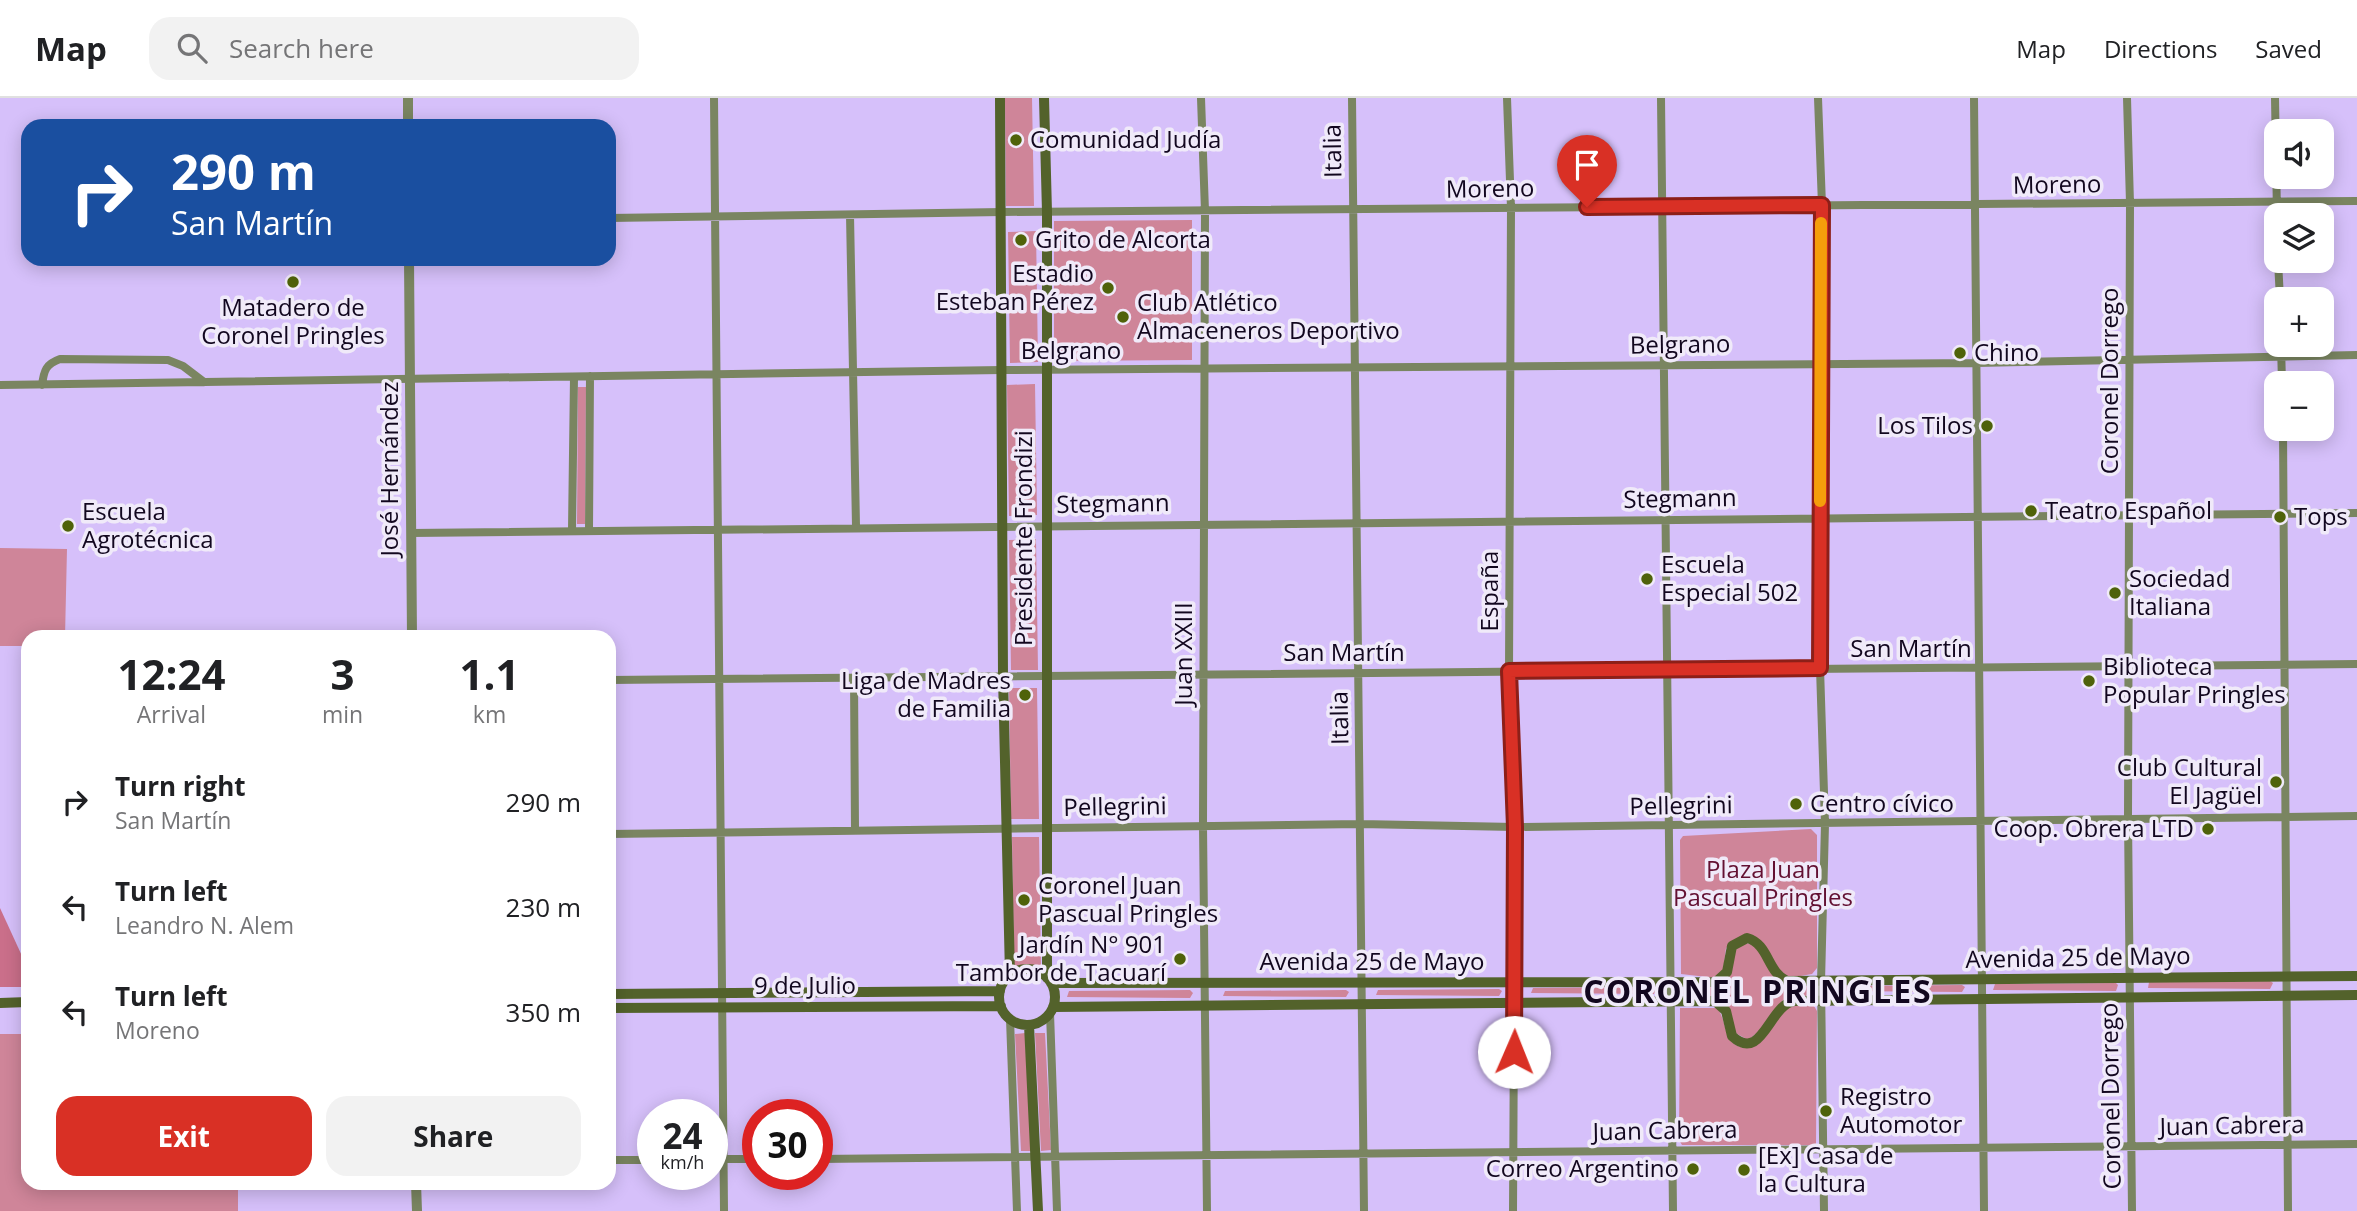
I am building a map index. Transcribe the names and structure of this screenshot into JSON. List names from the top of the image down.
{
  "streets": {
    "main road": ["Presidente Frondizi", "Avenida 25 de Mayo", "9 de Julio"],
    "street": [
      "Italia",
      "Moreno",
      "Belgrano",
      "Coronel Dorrego",
      "José Hernández",
      "Stegmann",
      "España",
      "San Martín",
      "Juan XXIII",
      "Pellegrini",
      "Juan Cabrera"
    ]
  },
  "crossings": [
    ["Italia", "Moreno"],
    ["Italia", "Belgrano"],
    ["Italia", "Stegmann"],
    ["Italia", "San Martín"],
    ["Italia", "Pellegrini"],
    ["Italia", "Avenida 25 de Mayo"],
    ["Italia", "Juan Cabrera"],
    ["Moreno", "Coronel Dorrego"],
    ["Moreno", "Presidente Frondizi"],
    ["Moreno", "España"],
    ["Moreno", "Juan XXIII"],
    ["Belgrano", "Coronel Dorrego"],
    ["Belgrano", "José Hernández"],
    ["Belgrano", "Presidente Frondizi"],
    ["Belgrano", "España"],
    ["Belgrano", "Juan XXIII"],
    ["Coronel Dorrego", "Stegmann"],
    ["Coronel Dorrego", "San Martín"],
    ["Coronel Dorrego", "Pellegrini"],
    ["Coronel Dorrego", "Avenida 25 de Mayo"],
    ["Coronel Dorrego", "Juan Cabrera"],
    ["José Hernández", "Stegmann"],
    ["Stegmann", "Presidente Frondizi"],
    ["Stegmann", "España"],
    ["Stegmann", "Juan XXIII"],
    ["Presidente Frondizi", "San Martín"],
    ["Presidente Frondizi", "Pellegrini"],
    ["Presidente Frondizi", "Avenida 25 de Mayo"],
    ["Presidente Frondizi", "9 de Julio"],
    ["España", "San Martín"],
    ["España", "Pellegrini"],
    ["España", "Avenida 25 de Mayo"],
    ["España", "Juan Cabrera"],
    ["San Martín", "Juan XXIII"],
    ["Juan XXIII", "Pellegrini"],
    ["Juan XXIII", "Avenida 25 de Mayo"],
    ["Juan XXIII", "Juan Cabrera"],
    ["Avenida 25 de Mayo", "9 de Julio"]
  ],
  "districts": ["CORONEL PRINGLES"],
  "parks": ["Plaza Juan Pascual Pringles"],
  "places": [
    "Comunidad Judía",
    "Grito de Alcorta",
    "Matadero de Coronel Pringles",
    "Estadio Esteban Pérez",
    "Club Atlético Almaceneros Deportivo",
    "Chino",
    "Los Tilos",
    "Teatro Español",
    "Tops",
    "Escuela Agrotécnica",
    "Escuela Especial 502",
    "Sociedad Italiana",
    "Biblioteca Popular Pringles",
    "Liga de Madres de Familia",
    "Club Cultural El Jagüel",
    "Centro cívico",
    "Coop. Obrera LTD",
    "Coronel Juan Pascual Pringles",
    "Jardín N° 901 Tambor de Tacuarí",
    "Registro Automotor",
    "Correo Argentino",
    "[Ex] Casa de la Cultura"
  ],
  "page": {
    "header": "Map",
    "search": "Search here",
    "nav": ["Map", "Directions", "Saved"],
    "map_buttons": ["+", "−"],
    "turn": ["290 m", "San Martín"],
    "eta": [
      "12:24",
      "Arrival",
      "3",
      "min",
      "1.1",
      "km"
    ],
    "list": [
      {
        "name": "Turn right",
        "note": "San Martín",
        "value": "290 m"
      },
      {
        "name": "Turn left",
        "note": "Leandro N. Alem",
        "value": "230 m"
      },
      {
        "name": "Turn left",
        "note": "Moreno",
        "value": "350 m"
      }
    ],
    "buttons": ["Exit", "Share"],
    "speed": "24 km/h",
    "limit": "30"
  }
}
